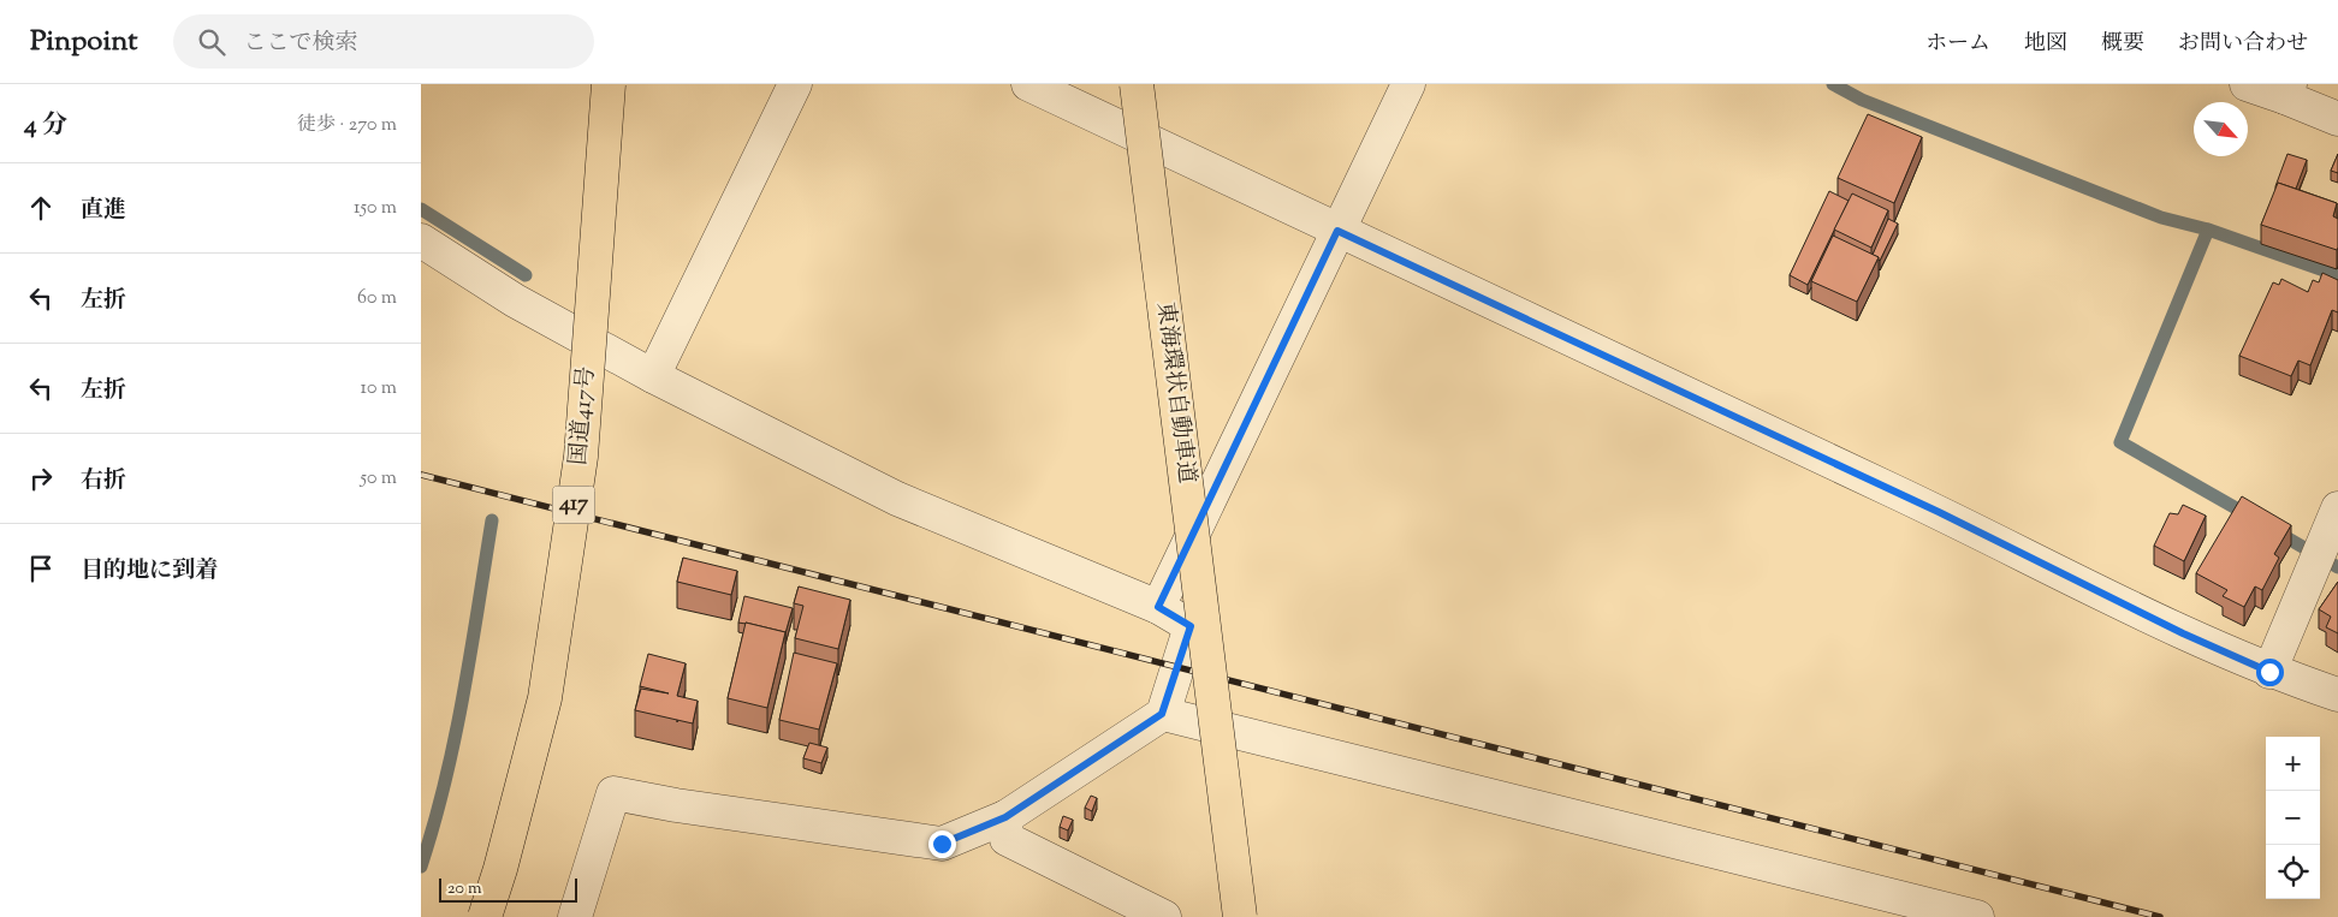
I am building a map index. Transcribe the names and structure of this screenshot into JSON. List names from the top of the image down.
{
  "streets": {
    "highway": ["東海環状自動車道", "国道417号", "417"]
  },
  "scale_bar": "20 m",
  "north": "bottom right",
  "page": {
    "header": "Pinpoint",
    "search": "ここで検索",
    "nav": [
      "ホーム",
      "地図",
      "概要",
      "お問い合わせ"
    ],
    "heading": ["4 分", "徒歩 · 270 m"],
    "list": [
      ["直進", "150 m"],
      ["左折", "60 m"],
      ["左折", "10 m"],
      ["右折", "50 m"],
      "目的地に到着"
    ],
    "map_buttons": ["+", "−"],
    "scale": "20 m"
  }
}
